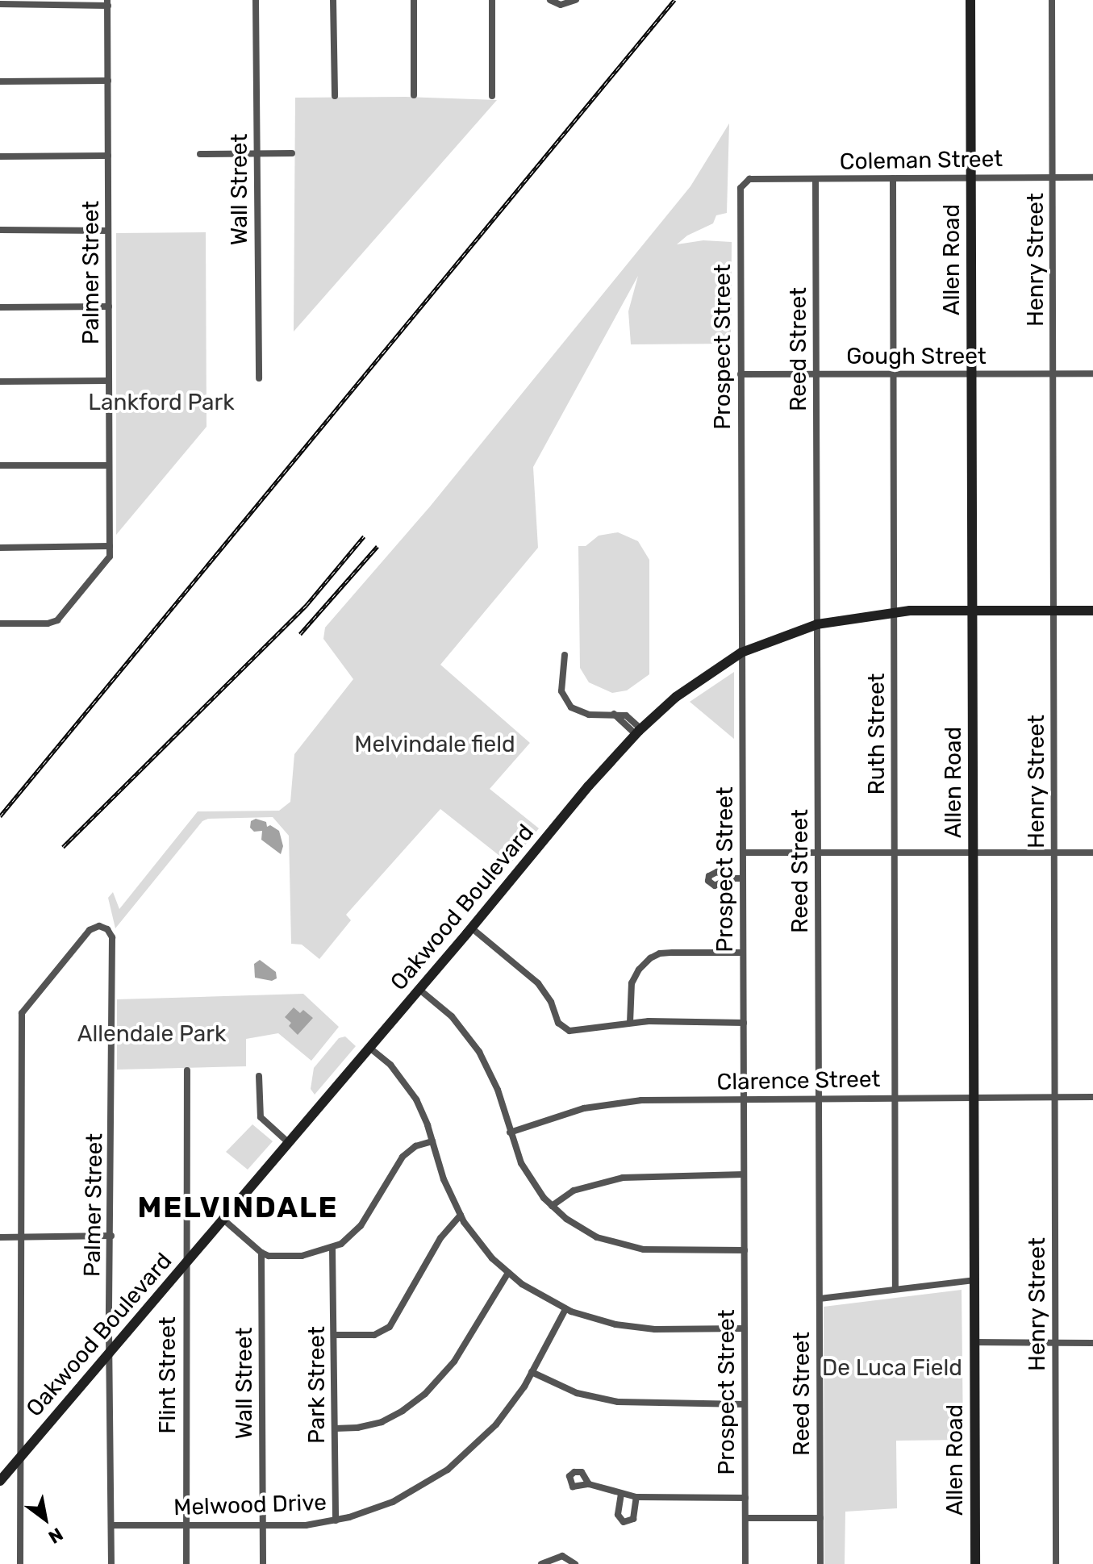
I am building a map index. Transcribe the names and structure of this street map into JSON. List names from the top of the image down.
{
  "streets": {
    "main road": ["Allen Road", "Oakwood Boulevard"],
    "street": [
      "Coleman Street",
      "Wall Street",
      "Henry Street",
      "Palmer Street",
      "Prospect Street",
      "Reed Street",
      "Gough Street",
      "Ruth Street",
      "Clarence Street",
      "Flint Street",
      "Park Street",
      "Melwood Drive"
    ]
  },
  "crossings": [
    ["Coleman Street", "Allen Road"],
    ["Coleman Street", "Henry Street"],
    ["Coleman Street", "Prospect Street"],
    ["Coleman Street", "Reed Street"],
    ["Coleman Street", "Ruth Street"],
    ["Wall Street", "Melwood Drive"],
    ["Allen Road", "Gough Street"],
    ["Allen Road", "Oakwood Boulevard"],
    ["Allen Road", "Clarence Street"],
    ["Henry Street", "Gough Street"],
    ["Henry Street", "Oakwood Boulevard"],
    ["Henry Street", "Clarence Street"],
    ["Palmer Street", "Oakwood Boulevard"],
    ["Palmer Street", "Melwood Drive"],
    ["Prospect Street", "Gough Street"],
    ["Prospect Street", "Oakwood Boulevard"],
    ["Prospect Street", "Clarence Street"],
    ["Reed Street", "Gough Street"],
    ["Reed Street", "Oakwood Boulevard"],
    ["Reed Street", "Clarence Street"],
    ["Gough Street", "Ruth Street"],
    ["Ruth Street", "Oakwood Boulevard"],
    ["Ruth Street", "Clarence Street"],
    ["Oakwood Boulevard", "Flint Street"],
    ["Flint Street", "Melwood Drive"],
    ["Park Street", "Melwood Drive"]
  ],
  "districts": ["MELVINDALE"],
  "parks": [
    "Lankford Park",
    "Melvindale field",
    "Allendale Park",
    "De Luca Field"
  ],
  "north": "bottom right"
}
